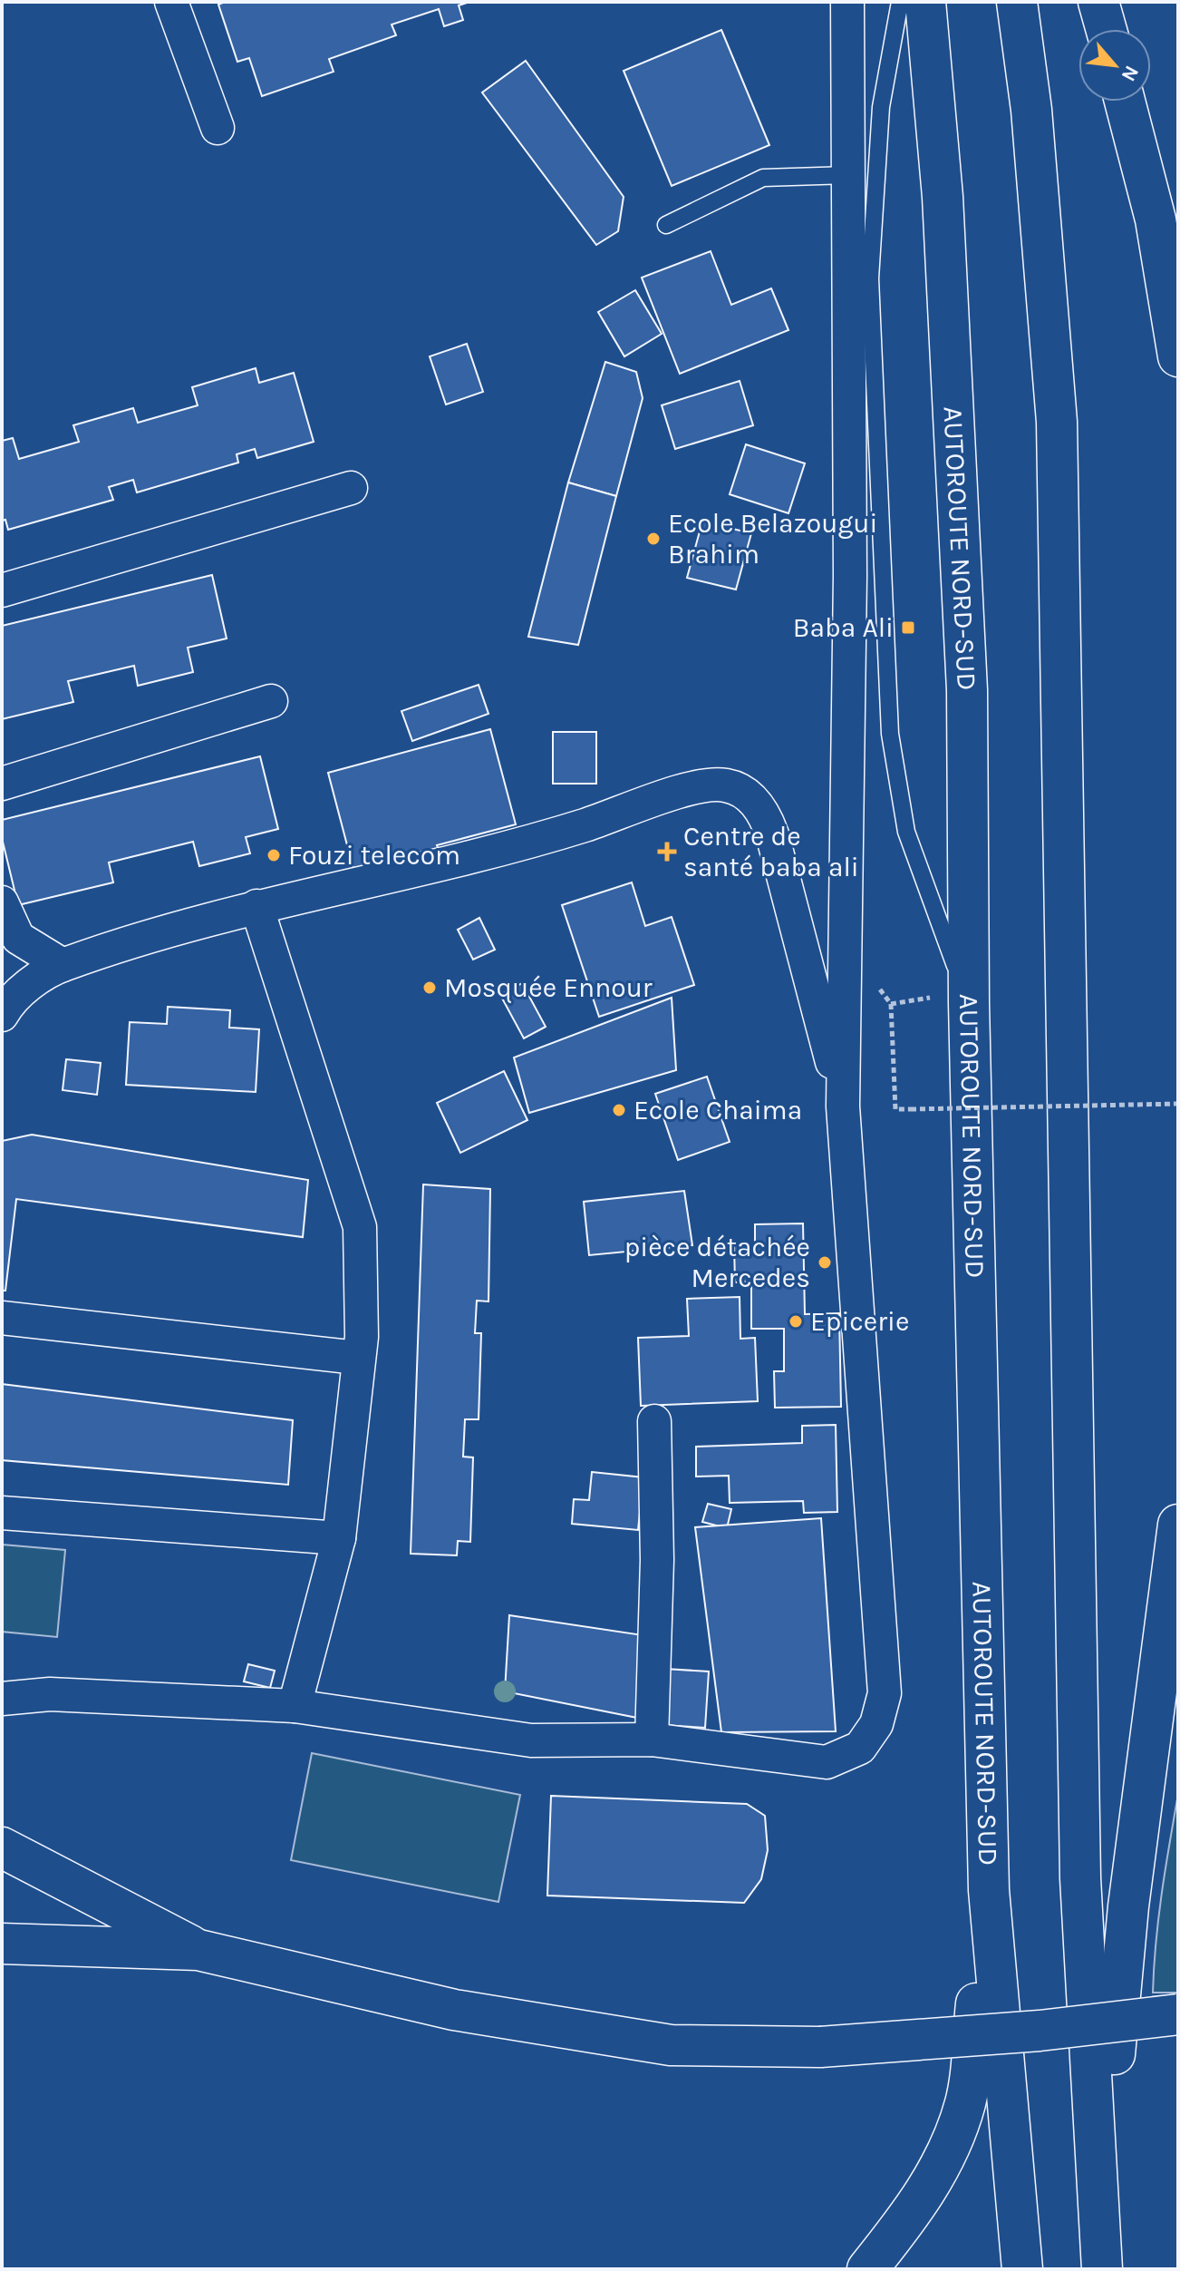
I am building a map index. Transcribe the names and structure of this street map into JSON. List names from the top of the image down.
{
  "streets": {
    "main road": ["AUTOROUTE NORD-SUD"]
  },
  "places": {
    "other": [
      "Ecole Belazougui Brahim",
      "Fouzi telecom",
      "Mosquée Ennour",
      "Ecole Chaima",
      "pièce détachée Mercedes",
      "Epicerie"
    ],
    "transit": ["Baba Ali"],
    "health": ["Centre de santé baba ali"]
  },
  "north": "bottom right"
}
